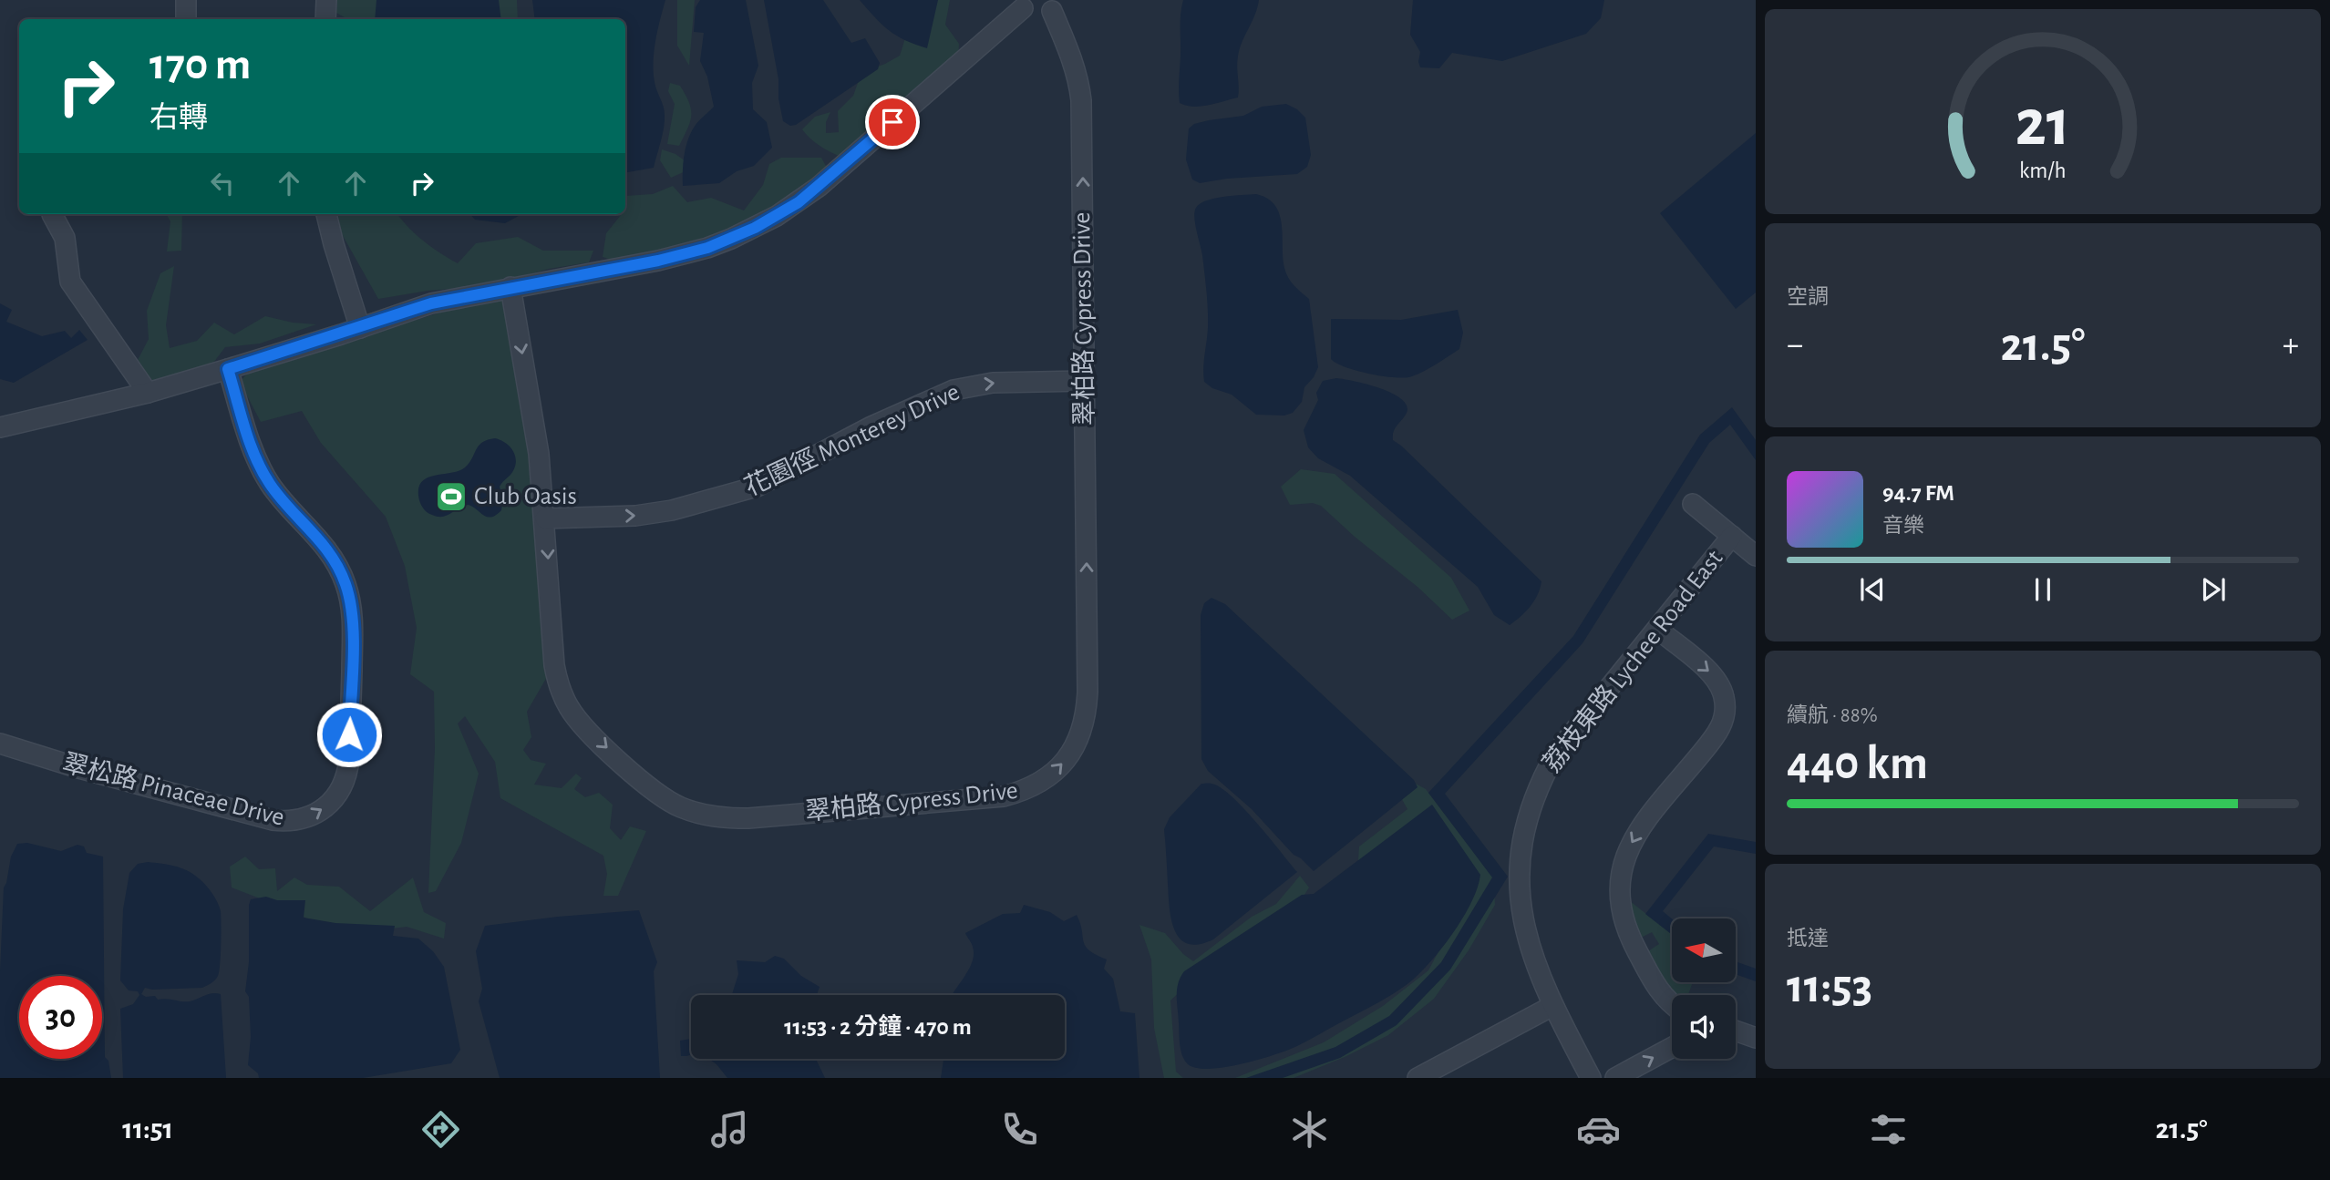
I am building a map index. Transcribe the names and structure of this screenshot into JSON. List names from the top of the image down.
{
  "streets": {
    "street": [
      "翠柏路 Cypress Drive",
      "花園徑 Monterey Drive",
      "荔枝東路 Lychee Road East",
      "翠松路 Pinaceae Drive"
    ]
  },
  "crossings": [
    ["翠柏路 Cypress Drive", "花園徑 Monterey Drive"]
  ],
  "one_way": ["花園徑 Monterey Drive"],
  "places": {
    "sports": ["Club Oasis"]
  },
  "north": "left",
  "page": {
    "turn": ["170 m", "右轉"],
    "tile": [
      "空調",
      ["續航 · 88%", "440 km"],
      ["抵達", "11:53"]
    ],
    "heat": ["−", "21.5°", "+"],
    "song": ["94.7 FM", "音樂"],
    "limit": "30",
    "trip": "11:53 · 2 分鐘 · 470 m",
    "tabs": ["11:51", "21.5°"],
    "gauge": ["21", "km/h"]
  }
}
